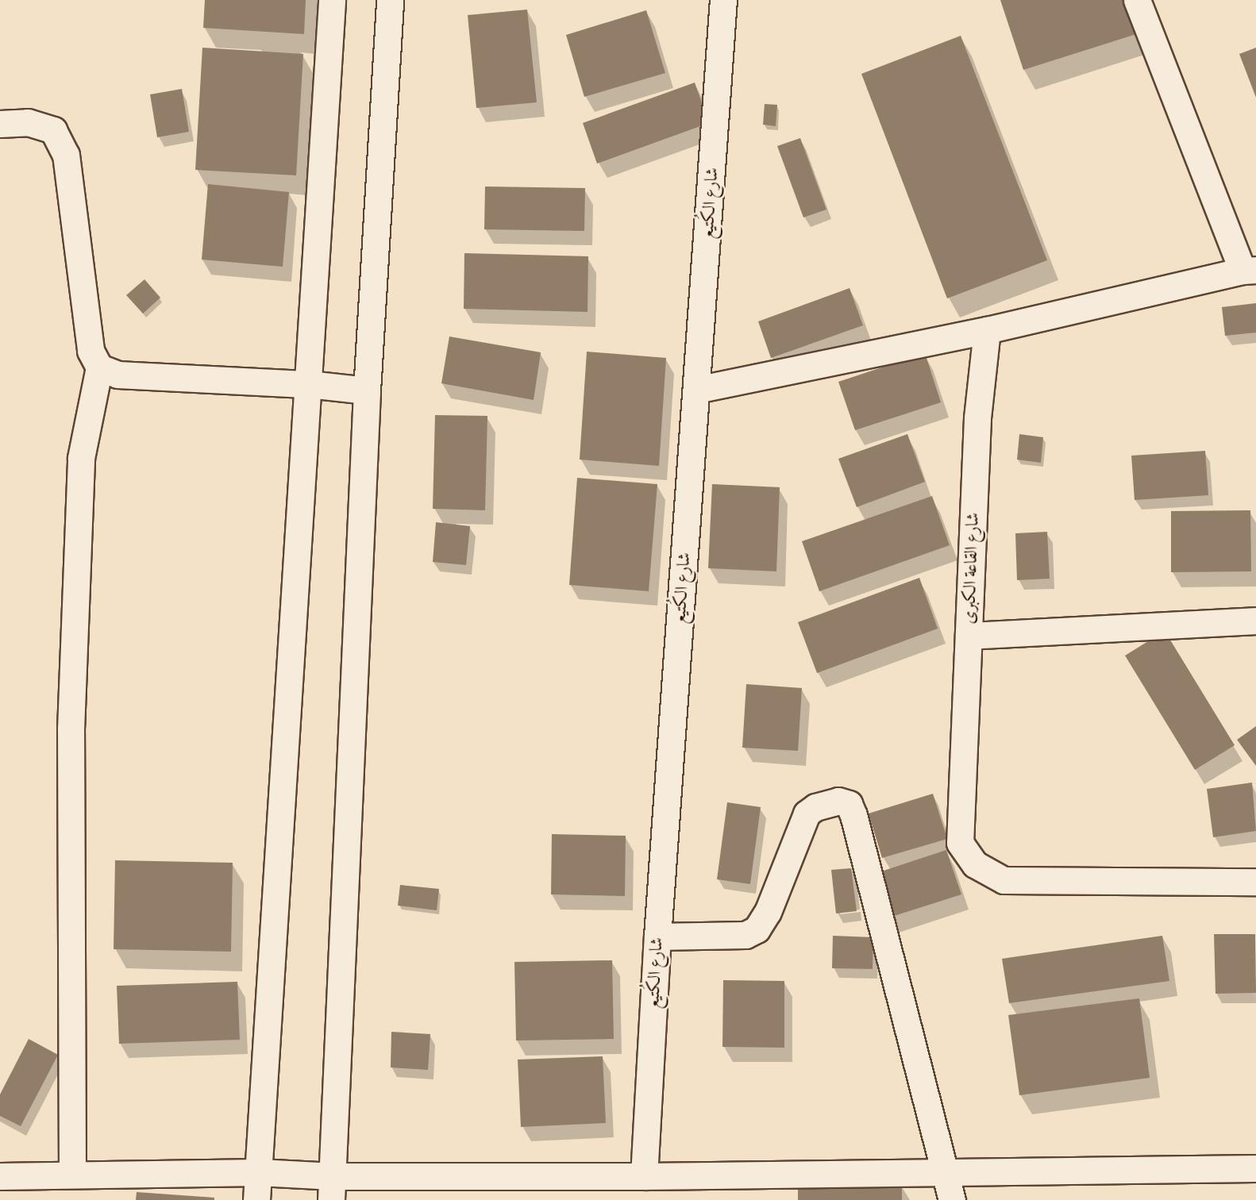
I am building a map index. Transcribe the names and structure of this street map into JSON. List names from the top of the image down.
{
  "streets": {
    "street": ["شارع الكُتيع", "شارع القاعة الكبرى"]
  }
}
